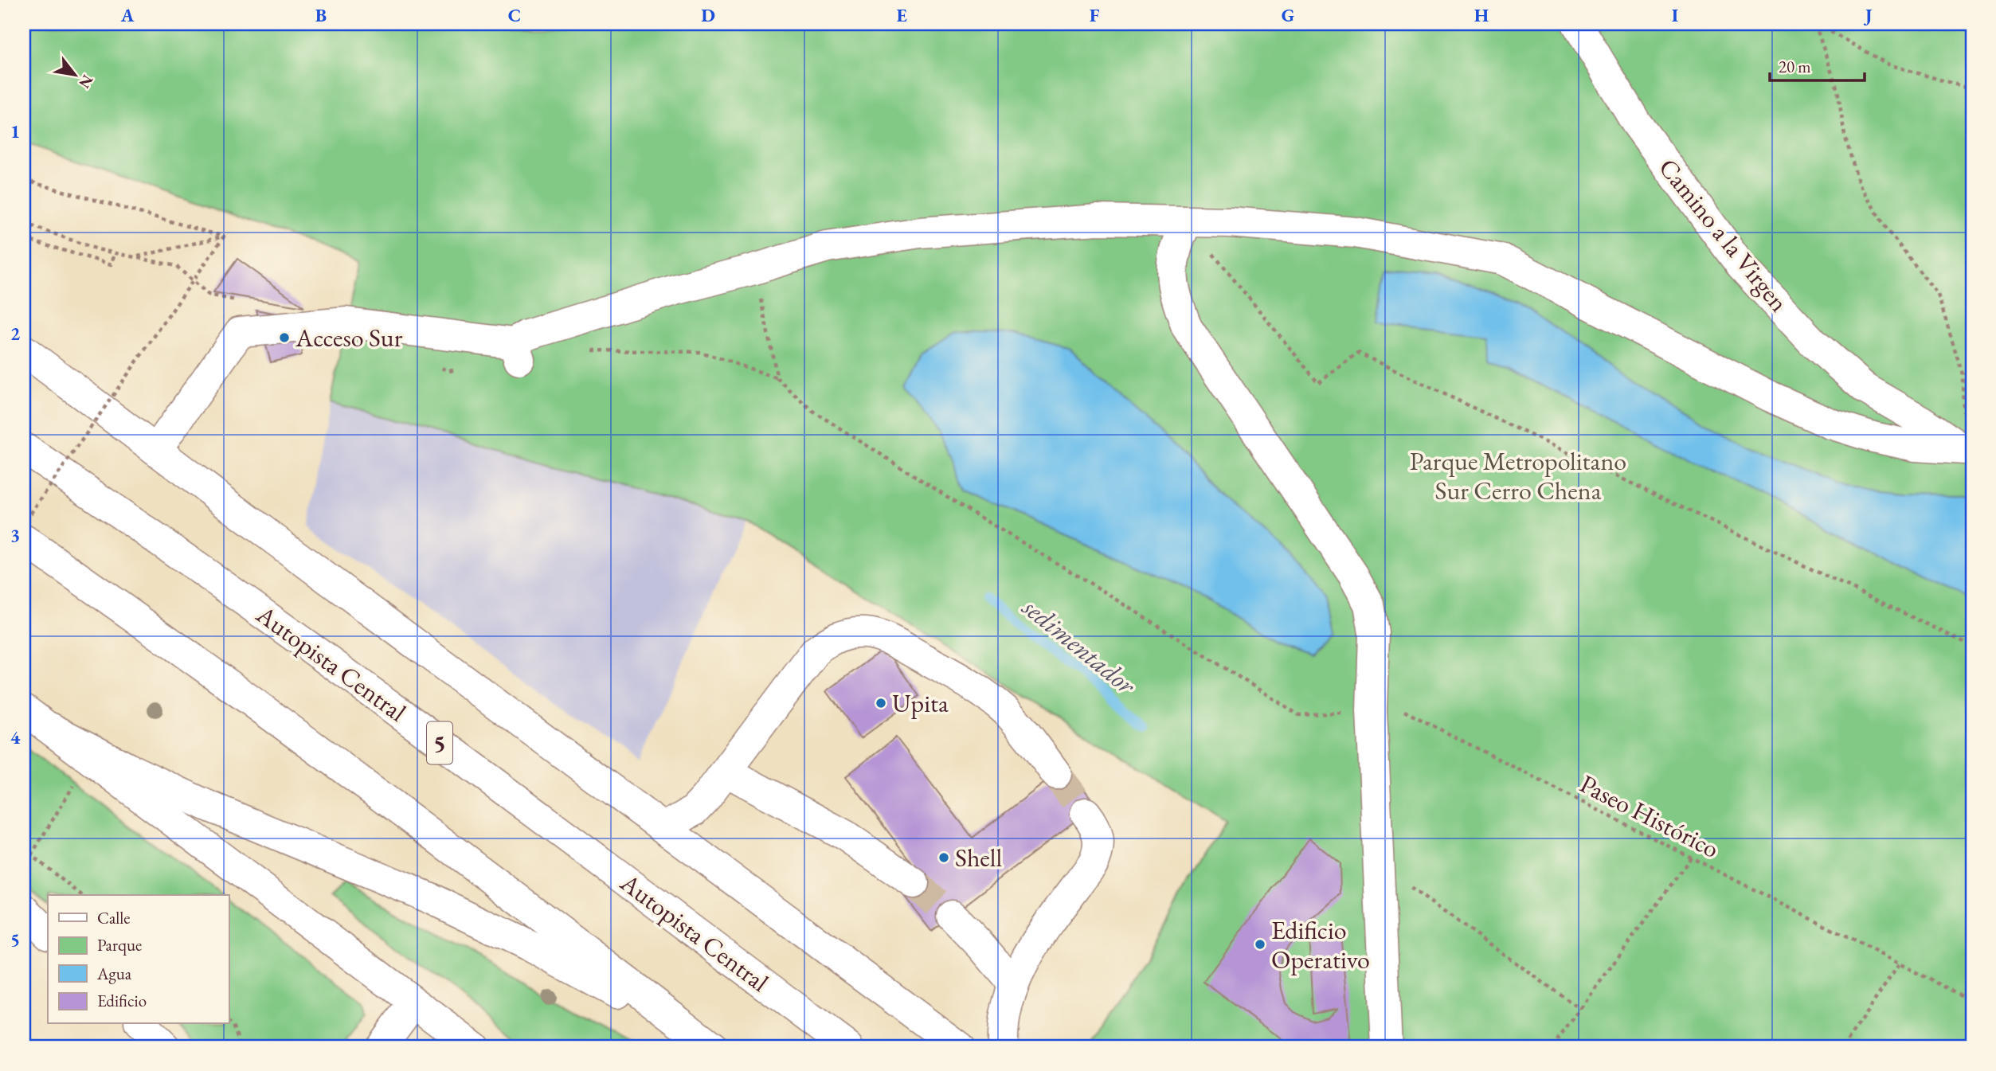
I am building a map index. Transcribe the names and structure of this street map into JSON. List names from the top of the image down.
{
  "streets": {
    "main road": ["Camino a la Virgen", "Autopista Central", "5"],
    "path": ["Paseo Histórico"]
  },
  "water": ["sedimentador"],
  "parks": ["Parque Metropolitano Sur Cerro Chena"],
  "places": [
    "Acceso Sur",
    "Upita",
    "Shell",
    "Edificio Operativo"
  ],
  "legend": [
    "Calle",
    "Parque",
    "Agua",
    "Edificio"
  ],
  "scale_bar": "20 m",
  "north": "bottom right",
  "grid": {
    "columns": [
      "A",
      "B",
      "C",
      "D",
      "E",
      "F",
      "G",
      "H",
      "I",
      "J"
    ],
    "rows": [
      "1",
      "2",
      "3",
      "4",
      "5"
    ]
  }
}
